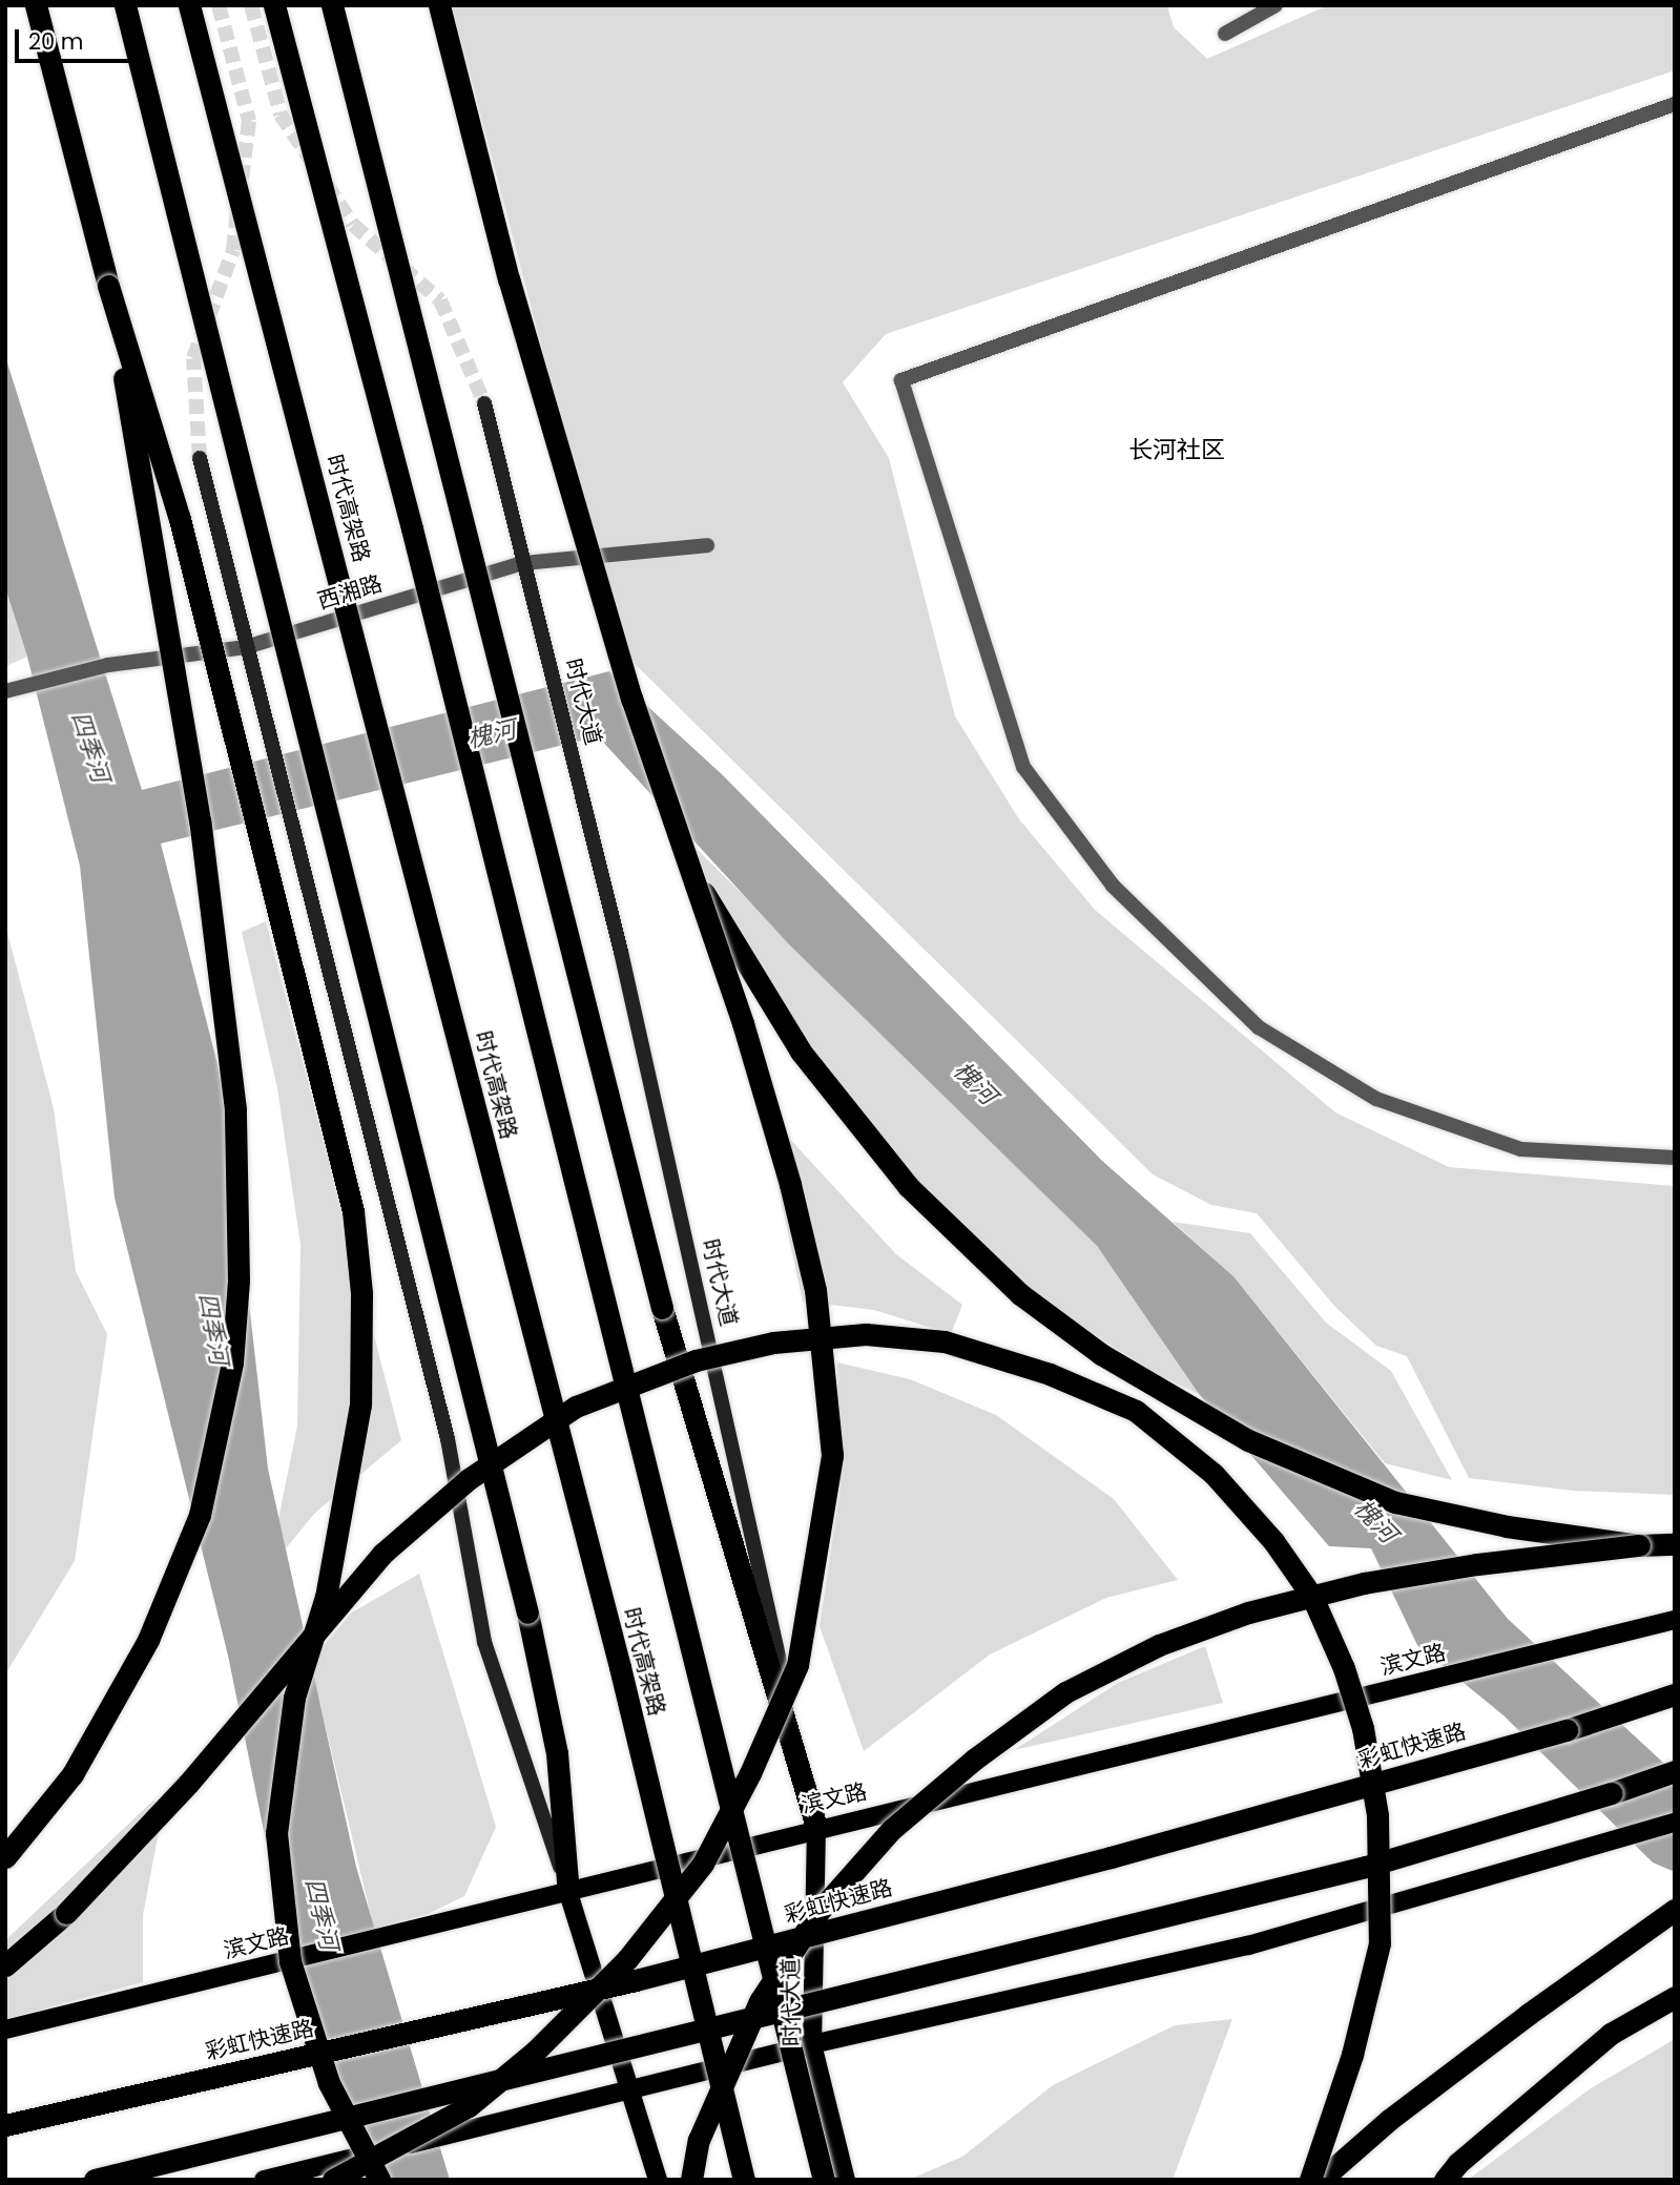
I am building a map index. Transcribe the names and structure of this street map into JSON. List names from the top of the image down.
{
  "streets": {
    "highway": ["时代高架路", "彩虹快速路"],
    "main road": ["时代大道", "滨文路"],
    "street": ["西湘路"]
  },
  "crossings": [
    ["西湘路", "时代大道"],
    ["时代大道", "滨文路"]
  ],
  "districts": ["长河社区"],
  "water": ["槐河", "四季河"],
  "scale_bar": "20 m"
}
